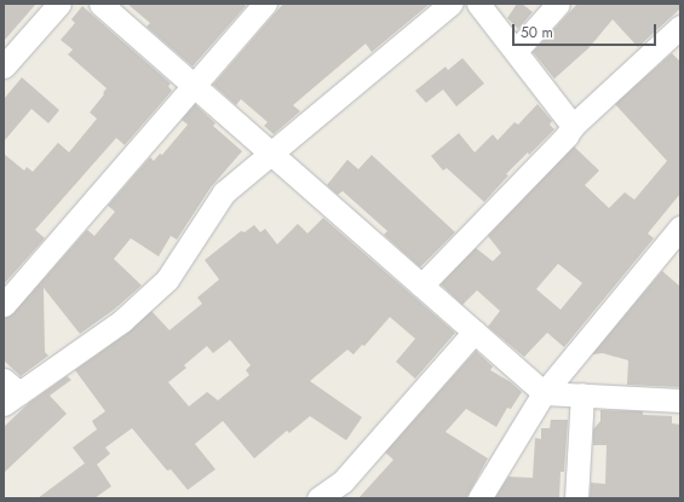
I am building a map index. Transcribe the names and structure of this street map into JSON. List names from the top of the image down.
{
  "scale_bar": "50 m"
}
